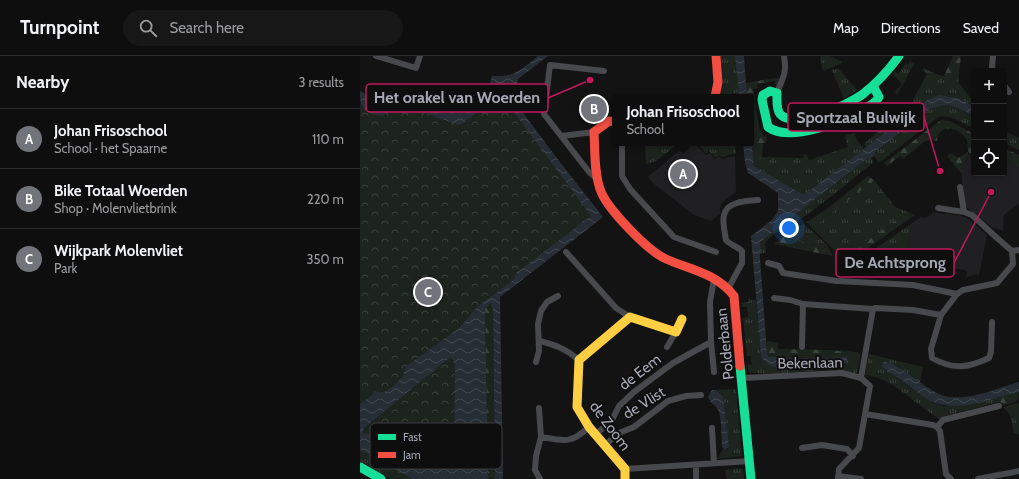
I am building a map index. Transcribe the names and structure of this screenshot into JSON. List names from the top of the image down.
{
  "streets": {
    "street": [
      "Polderbaan",
      "Bekenlaan",
      "de Eem",
      "de Vlist",
      "de Zoom"
    ]
  },
  "crossings": [
    ["Polderbaan", "Bekenlaan"],
    ["Polderbaan", "de Zoom"],
    ["de Eem", "de Zoom"],
    ["de Vlist", "de Zoom"]
  ],
  "places": ["Het orakel van Woerden", "Sportzaal Bulwijk", "De Achtsprong"],
  "legend": ["Fast", "Jam"],
  "page": {
    "header": "Turnpoint",
    "search": "Search here",
    "nav": ["Map", "Directions", "Saved"],
    "heading": ["Nearby", "3 results"],
    "map_buttons": ["+", "−"],
    "popup": ["Johan Frisoschool", "School"],
    "pins": ["B", "A", "C"],
    "list": [
      {
        "mark": "A",
        "name": "Johan Frisoschool",
        "note": "School · het Spaarne",
        "value": "110 m"
      },
      {
        "mark": "B",
        "name": "Bike Totaal Woerden",
        "note": "Shop · Molenvlietbrink",
        "value": "220 m"
      },
      {
        "mark": "C",
        "name": "Wijkpark Molenvliet",
        "note": "Park",
        "value": "350 m"
      }
    ]
  }
}
